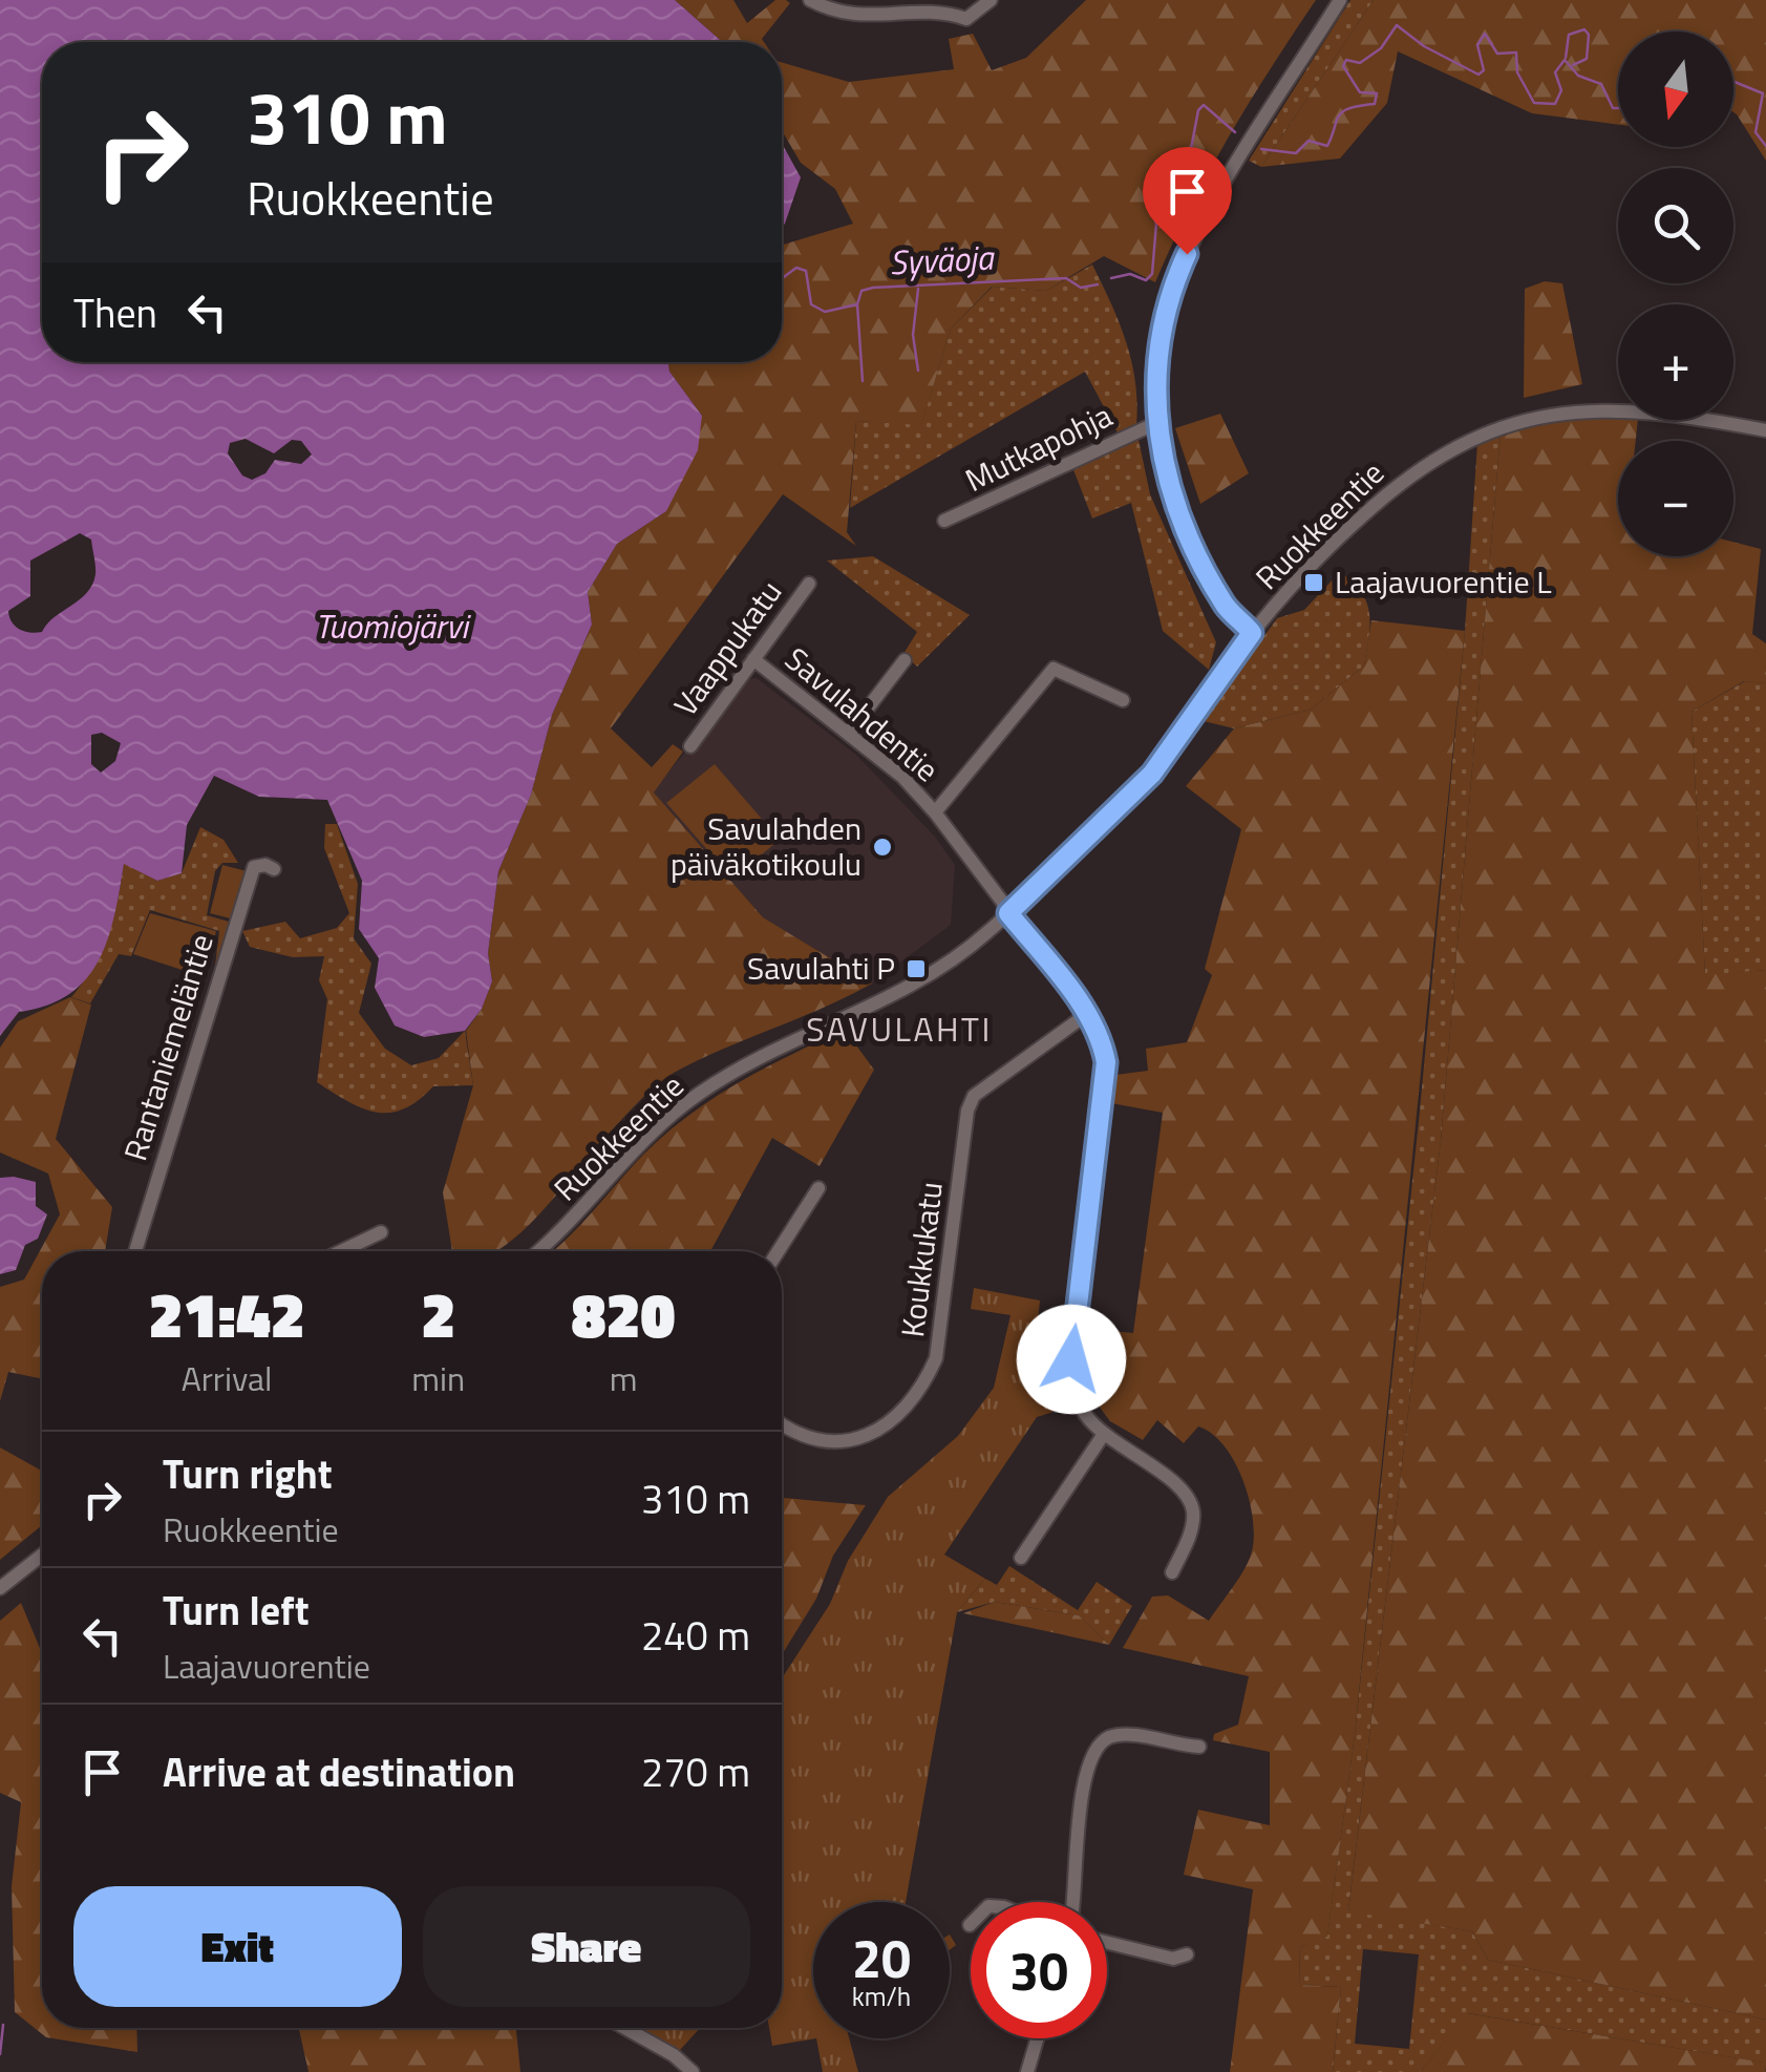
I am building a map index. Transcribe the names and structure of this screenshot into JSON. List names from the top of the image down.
{
  "streets": {
    "street": [
      "Mutkapohja",
      "Ruokkeentie",
      "Vaappukatu",
      "Savulahdentie",
      "Rantaniemeläntie",
      "Koukkukatu"
    ]
  },
  "crossings": [
    ["Ruokkeentie", "Savulahdentie"],
    ["Vaappukatu", "Savulahdentie"],
    ["Savulahdentie", "Koukkukatu"]
  ],
  "districts": ["SAVULAHTI"],
  "water": ["Syväoja", "Tuomiojärvi"],
  "places": {
    "transit": ["Laajavuorentie L", "Savulahti P"],
    "other": ["Savulahden päiväkotikoulu"]
  },
  "north": "bottom",
  "page": {
    "map_buttons": ["+", "−"],
    "turn": ["310 m", "Ruokkeentie"],
    "then": "Then",
    "eta": [
      "21:42",
      "Arrival",
      "2",
      "min",
      "820",
      "m"
    ],
    "list": [
      {
        "name": "Turn right",
        "note": "Ruokkeentie",
        "value": "310 m"
      },
      {
        "name": "Turn left",
        "note": "Laajavuorentie",
        "value": "240 m"
      },
      {
        "name": "Arrive at destination",
        "value": "270 m"
      }
    ],
    "buttons": ["Exit", "Share"],
    "speed": "20 km/h",
    "limit": "30"
  }
}
